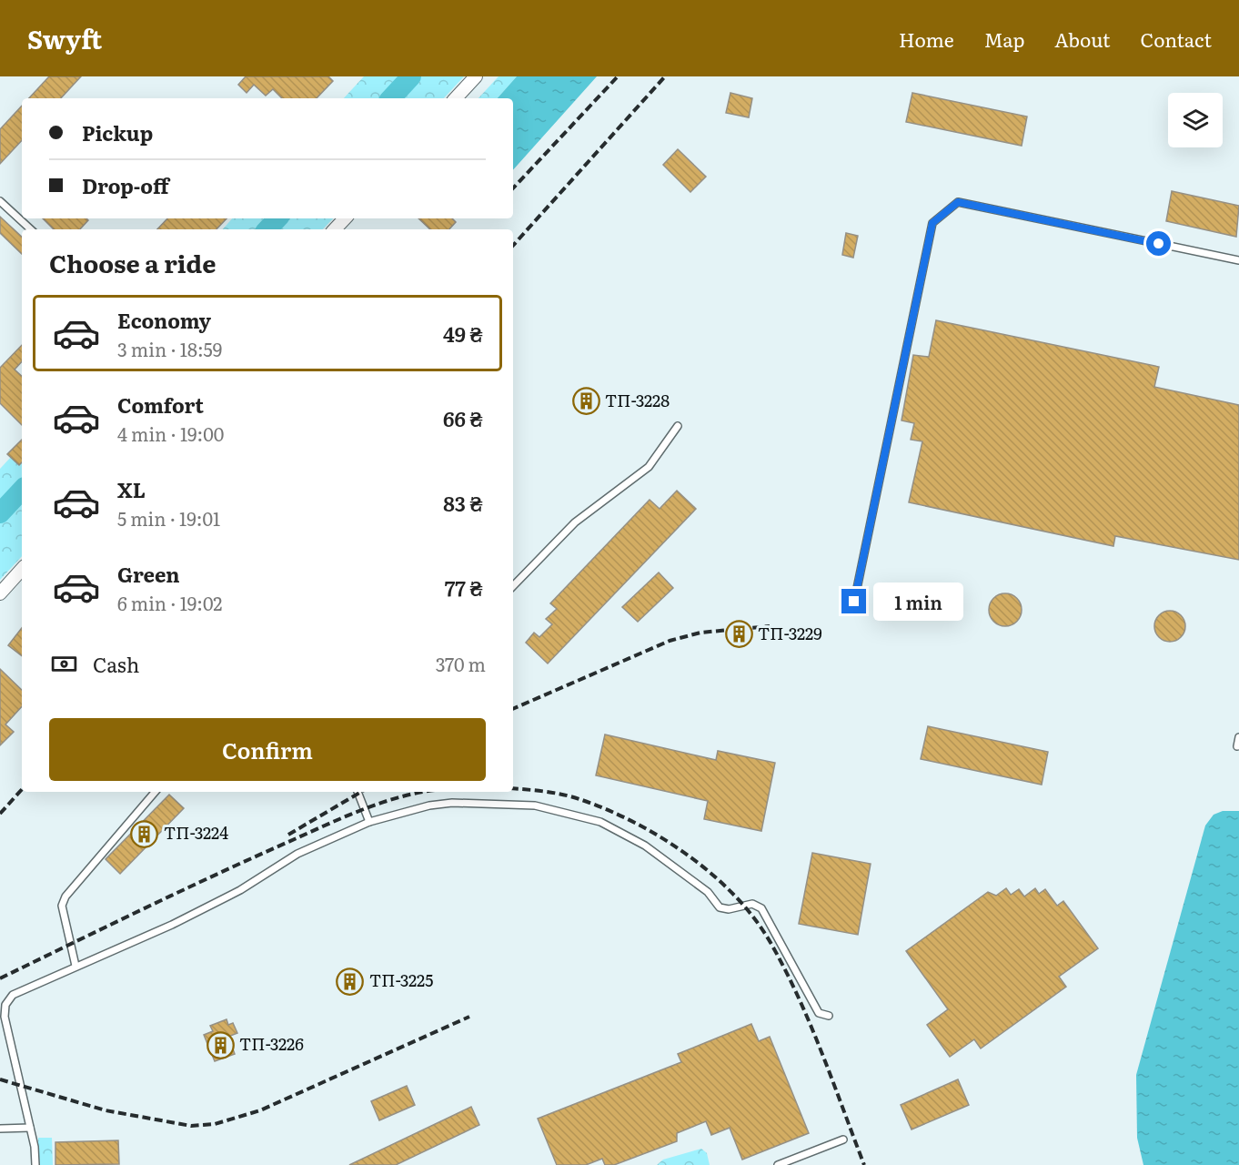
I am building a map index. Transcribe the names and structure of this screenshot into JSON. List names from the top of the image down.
{
  "places": {
    "building": [
      "ТП-3228",
      "ТП-3229",
      "ТП-3224",
      "ТП-3225",
      "ТП-3226"
    ]
  },
  "page": {
    "header": "Swyft",
    "nav": [
      "Home",
      "Map",
      "About",
      "Contact"
    ],
    "banner": ["Pickup", "Drop-off"],
    "heading": "Choose a ride",
    "list": [
      {
        "name": "Economy",
        "note": "3 min · 18:59",
        "value": "49 ₴"
      },
      {
        "name": "Comfort",
        "note": "4 min · 19:00",
        "value": "66 ₴"
      },
      {
        "name": "XL",
        "note": "5 min · 19:01",
        "value": "83 ₴"
      },
      {
        "name": "Green",
        "note": "6 min · 19:02",
        "value": "77 ₴"
      }
    ],
    "bubble": "1 min",
    "pay": ["Cash", "370 m"],
    "buttons": "Confirm"
  }
}
